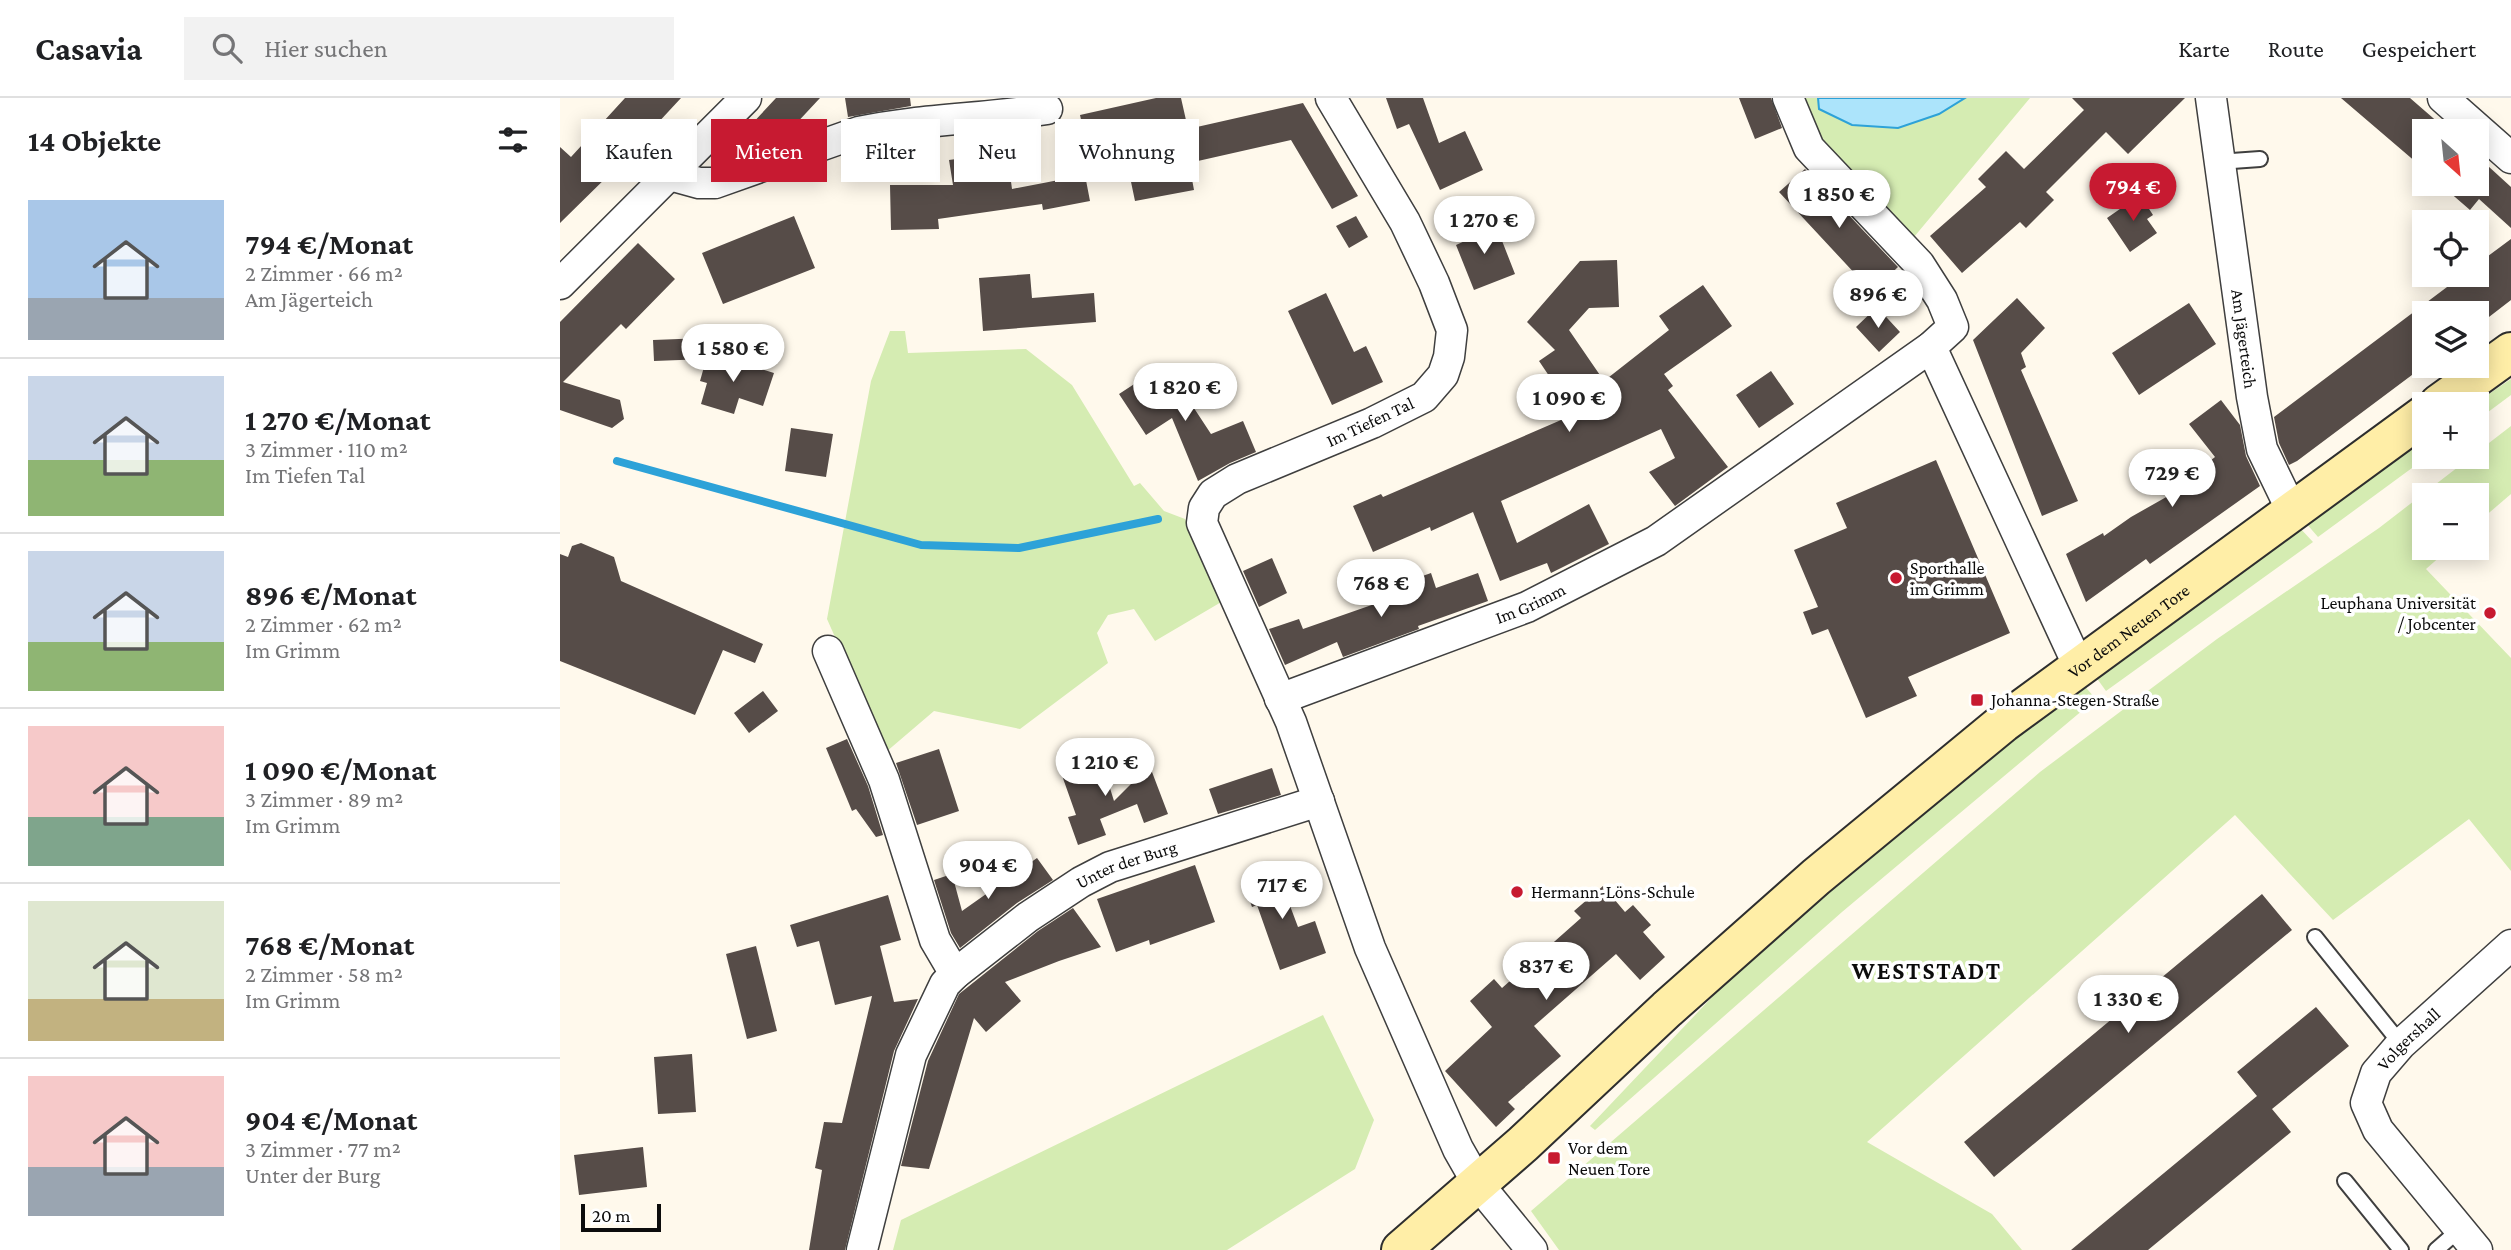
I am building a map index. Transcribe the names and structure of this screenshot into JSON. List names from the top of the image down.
{
  "streets": {
    "main road": ["Vor dem Neuen Tore"],
    "street": [
      "Am Jägerteich",
      "Im Tiefen Tal",
      "Im Grimm",
      "Unter der Burg",
      "Volgershall"
    ]
  },
  "crossings": [
    ["Am Jägerteich", "Vor dem Neuen Tore"],
    ["Im Tiefen Tal", "Im Grimm"]
  ],
  "districts": ["WESTSTADT"],
  "places": {
    "other": ["Sporthalle im Grimm", "Leuphana Universität / Jobcenter", "Hermann-Löns-Schule"],
    "transit": ["Johanna-Stegen-Straße", "Vor dem Neuen Tore"]
  },
  "scale_bar": "20 m",
  "north": "bottom right",
  "page": {
    "header": "Casavia",
    "search": "Hier suchen",
    "nav": ["Karte", "Route", "Gespeichert"],
    "heading": "14 Objekte",
    "map_buttons": ["+", "−"],
    "chip": [
      "Kaufen",
      "Mieten",
      "Filter",
      "Neu",
      "Wohnung"
    ],
    "price": [
      "794 €",
      "1 850 €",
      "1 270 €",
      "896 €",
      "1 580 €",
      "1 820 €",
      "1 090 €",
      "729 €",
      "768 €",
      "1 210 €",
      "904 €",
      "717 €",
      "837 €",
      "1 330 €"
    ],
    "list": [
      {
        "name": "794 €/Monat",
        "note": "2 Zimmer · 66 m² · Am Jägerteich"
      },
      {
        "name": "1 270 €/Monat",
        "note": "3 Zimmer · 110 m² · Im Tiefen Tal"
      },
      {
        "name": "896 €/Monat",
        "note": "2 Zimmer · 62 m² · Im Grimm"
      },
      {
        "name": "1 090 €/Monat",
        "note": "3 Zimmer · 89 m² · Im Grimm"
      },
      {
        "name": "768 €/Monat",
        "note": "2 Zimmer · 58 m² · Im Grimm"
      },
      {
        "name": "904 €/Monat",
        "note": "3 Zimmer · 77 m² · Unter der Burg"
      }
    ],
    "scale": "20 m"
  }
}
